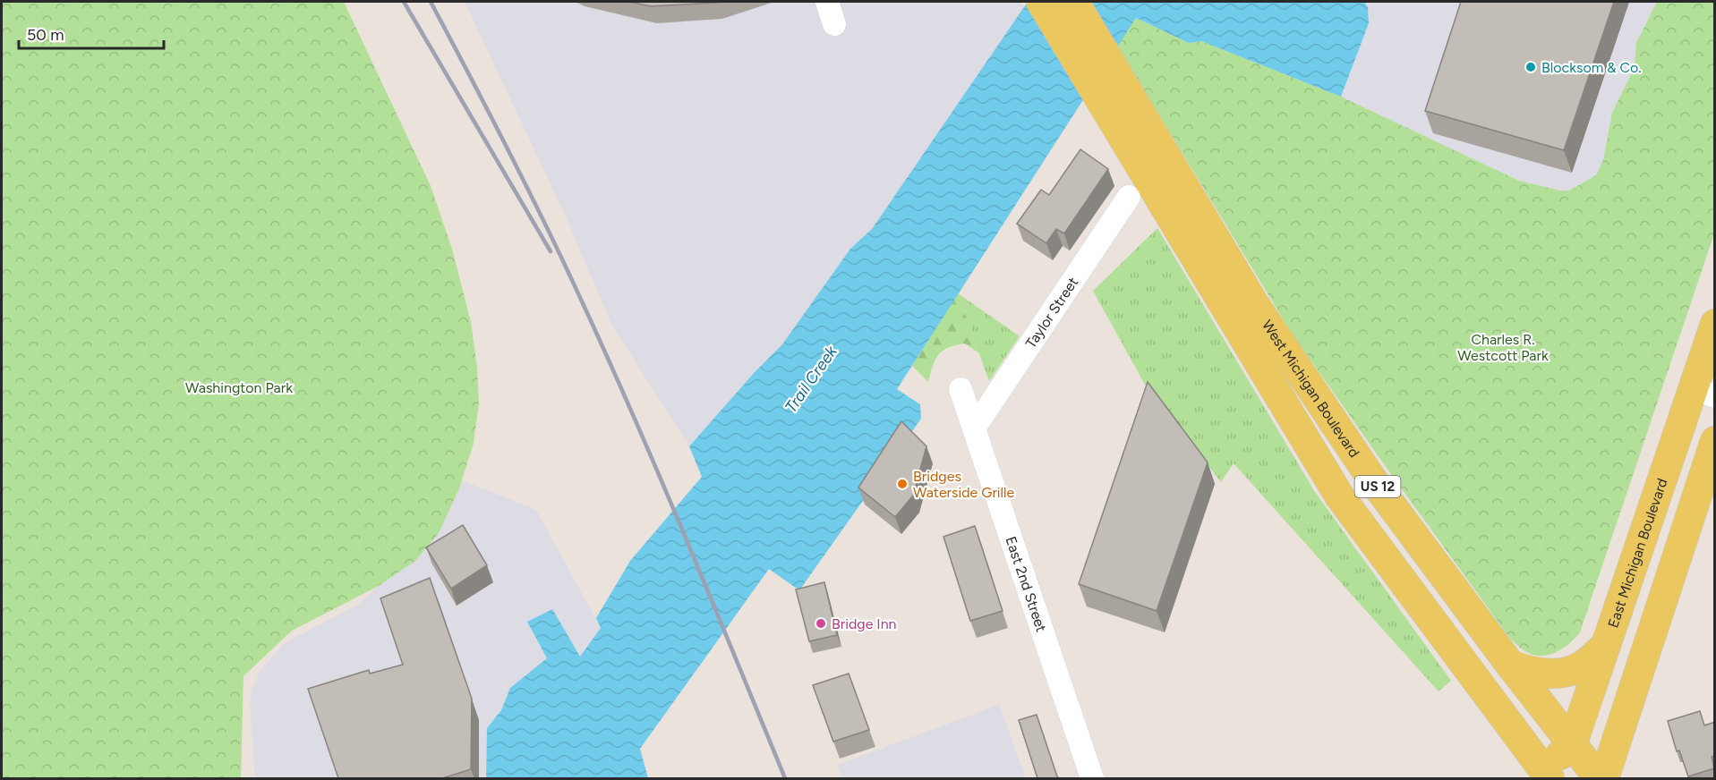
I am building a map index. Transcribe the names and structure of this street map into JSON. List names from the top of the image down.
{
  "streets": {
    "main road": ["West Michigan Boulevard", "US 12", "East Michigan Boulevard"],
    "street": ["Taylor Street", "East 2nd Street"]
  },
  "crossings": [
    ["Taylor Street", "East 2nd Street"],
    ["West Michigan Boulevard", "East Michigan Boulevard"]
  ],
  "water": ["Trail Creek"],
  "parks": ["Charles R. Westcott Park", "Washington Park"],
  "places": ["Blocksom & Co.", "Bridges Waterside Grille", "Bridge Inn"],
  "scale_bar": "50 m"
}
